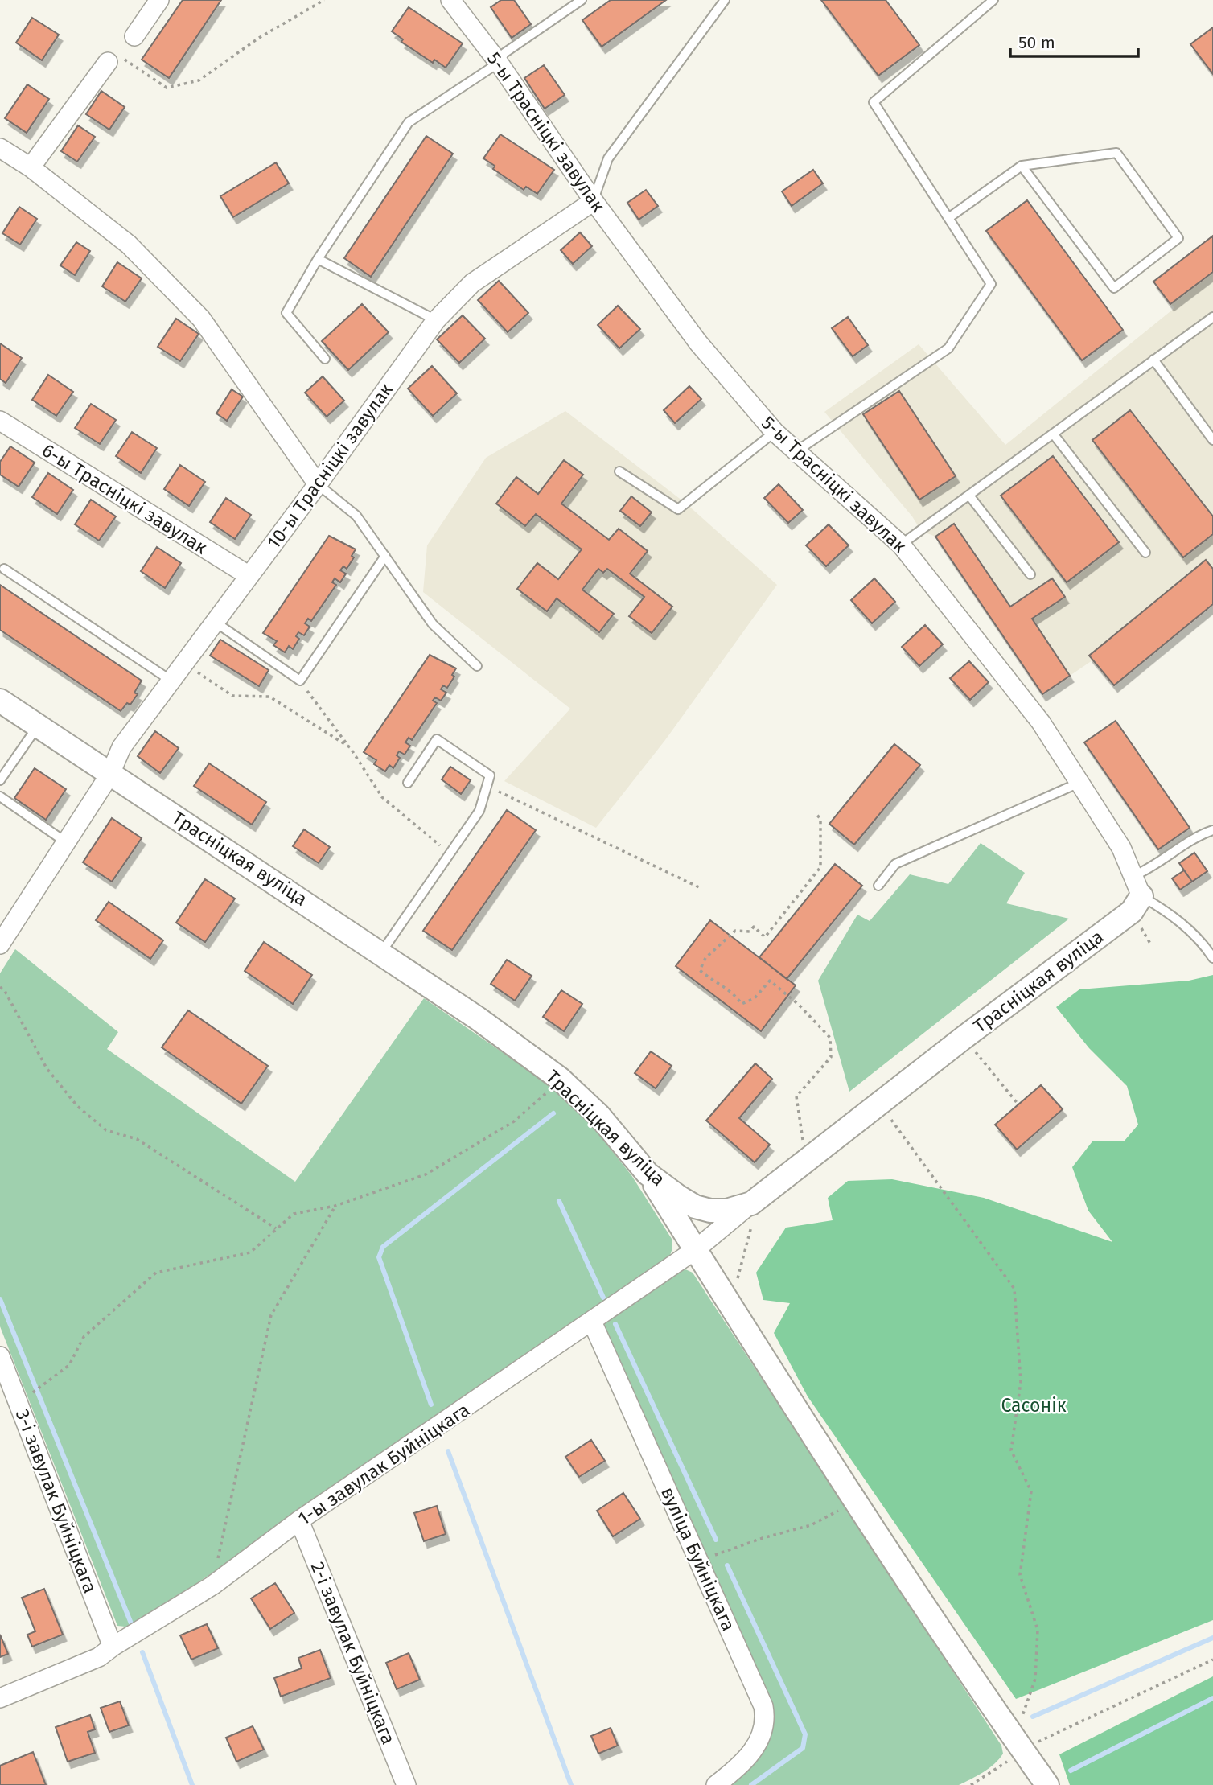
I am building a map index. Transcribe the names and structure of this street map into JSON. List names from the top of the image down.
{
  "streets": {
    "street": [
      "5-ы Трасніцкі завулак",
      "10-ы Трасніцкі завулак",
      "6-ы Трасніцкі завулак",
      "Трасніцкая вуліца",
      "1-ы завулак Буйніцкага",
      "3-і завулак Буйніцкага",
      "вуліца Буйніцкага",
      "2-і завулак Буйніцкага"
    ]
  },
  "crossings": [
    ["5-ы Трасніцкі завулак", "10-ы Трасніцкі завулак"],
    ["5-ы Трасніцкі завулак", "Трасніцкая вуліца"],
    ["10-ы Трасніцкі завулак", "6-ы Трасніцкі завулак"],
    ["10-ы Трасніцкі завулак", "Трасніцкая вуліца"],
    ["Трасніцкая вуліца", "1-ы завулак Буйніцкага"],
    ["1-ы завулак Буйніцкага", "3-і завулак Буйніцкага"],
    ["1-ы завулак Буйніцкага", "вуліца Буйніцкага"],
    ["1-ы завулак Буйніцкага", "2-і завулак Буйніцкага"]
  ],
  "parks": ["Сасонік"],
  "scale_bar": "50 m"
}
